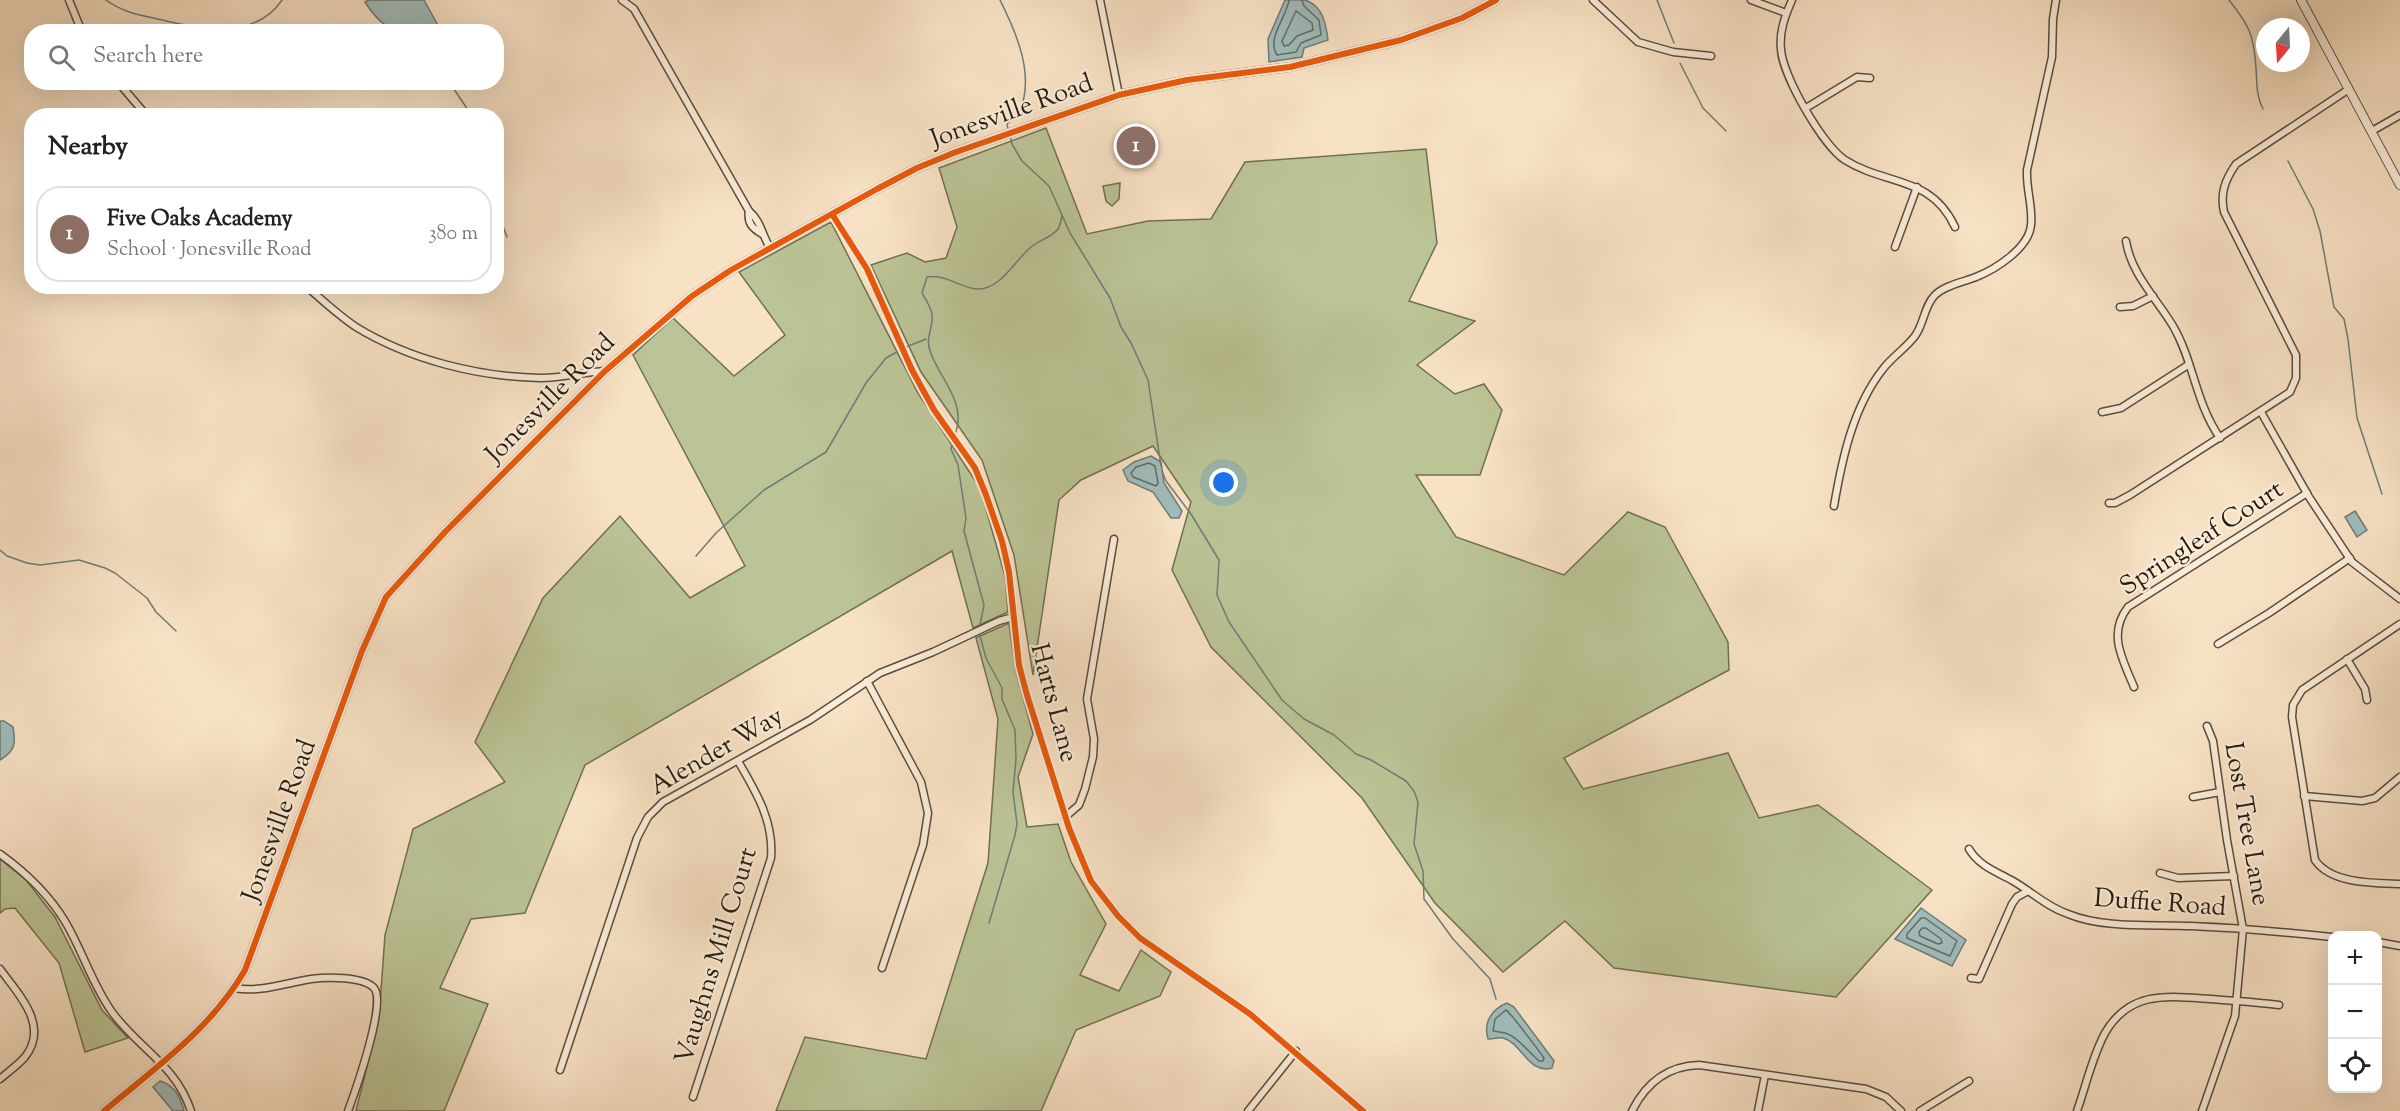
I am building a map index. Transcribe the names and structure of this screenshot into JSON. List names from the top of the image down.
{
  "streets": {
    "street": [
      "Jonesville Road",
      "Springleaf Court",
      "Harts Lane",
      "Alender Way",
      "Lost Tree Lane",
      "Duffie Road",
      "Vaughns Mill Court"
    ]
  },
  "crossings": [
    ["Jonesville Road", "Harts Lane"],
    ["Harts Lane", "Alender Way"],
    ["Alender Way", "Vaughns Mill Court"],
    ["Lost Tree Lane", "Duffie Road"]
  ],
  "north": "bottom",
  "page": {
    "search": "Search here",
    "heading": "Nearby",
    "pins": "1",
    "list": [
      {
        "mark": "1",
        "name": "Five Oaks Academy",
        "note": "School · Jonesville Road",
        "value": "380 m"
      }
    ],
    "map_buttons": ["+", "−"]
  }
}
